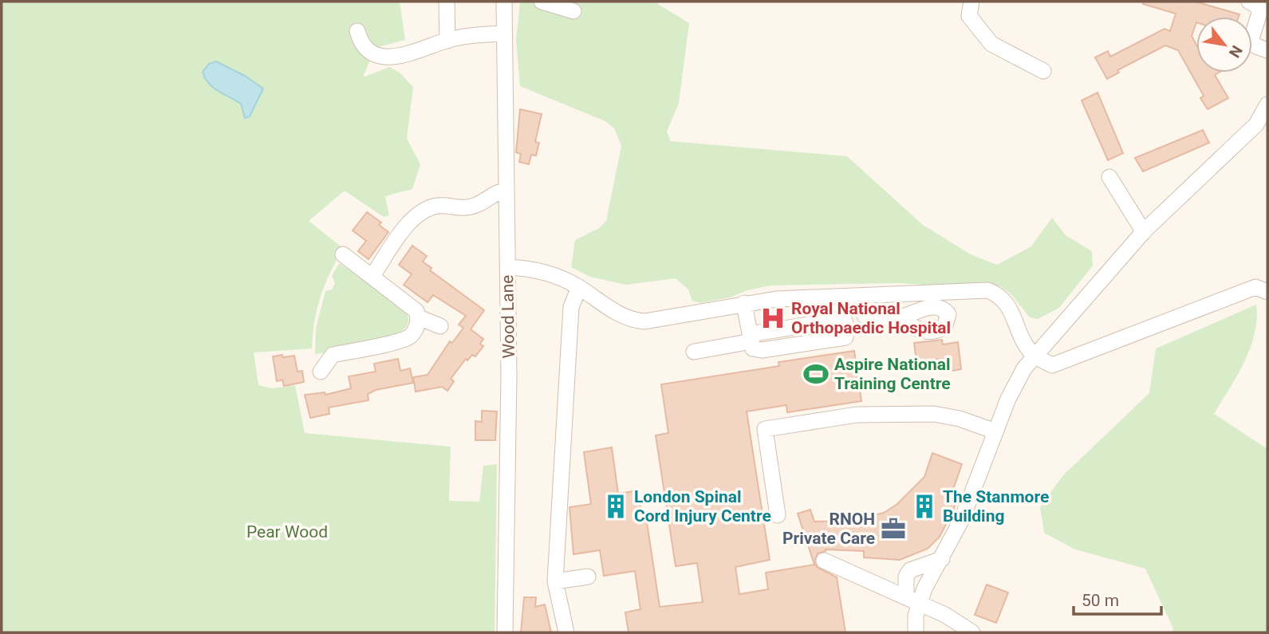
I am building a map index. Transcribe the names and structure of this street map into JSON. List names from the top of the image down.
{
  "streets": {
    "street": ["Wood Lane"]
  },
  "parks": ["Pear Wood"],
  "places": {
    "hospital": ["Royal National Orthopaedic Hospital"],
    "sports": ["Aspire National Training Centre"],
    "building": ["London Spinal Cord Injury Centre", "The Stanmore Building"],
    "office": ["RNOH Private Care"]
  },
  "scale_bar": "50 m",
  "north": "bottom right"
}
